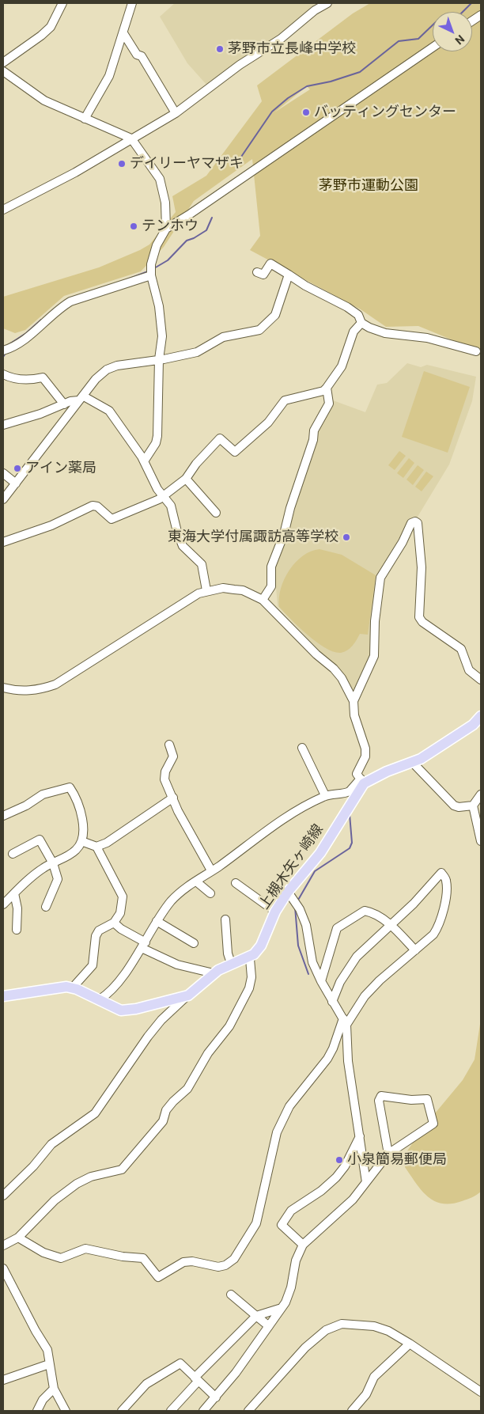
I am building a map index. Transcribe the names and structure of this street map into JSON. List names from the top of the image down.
{
  "streets": {
    "main road": ["上槻木矢ヶ崎線"]
  },
  "parks": ["茅野市運動公園"],
  "places": [
    "茅野市立長峰中学校",
    "バッティングセンター",
    "デイリーヤマザキ",
    "テンホウ",
    "アイン薬局",
    "東海大学付属諏訪高等学校",
    "小泉簡易郵便局"
  ],
  "north": "bottom right"
}
